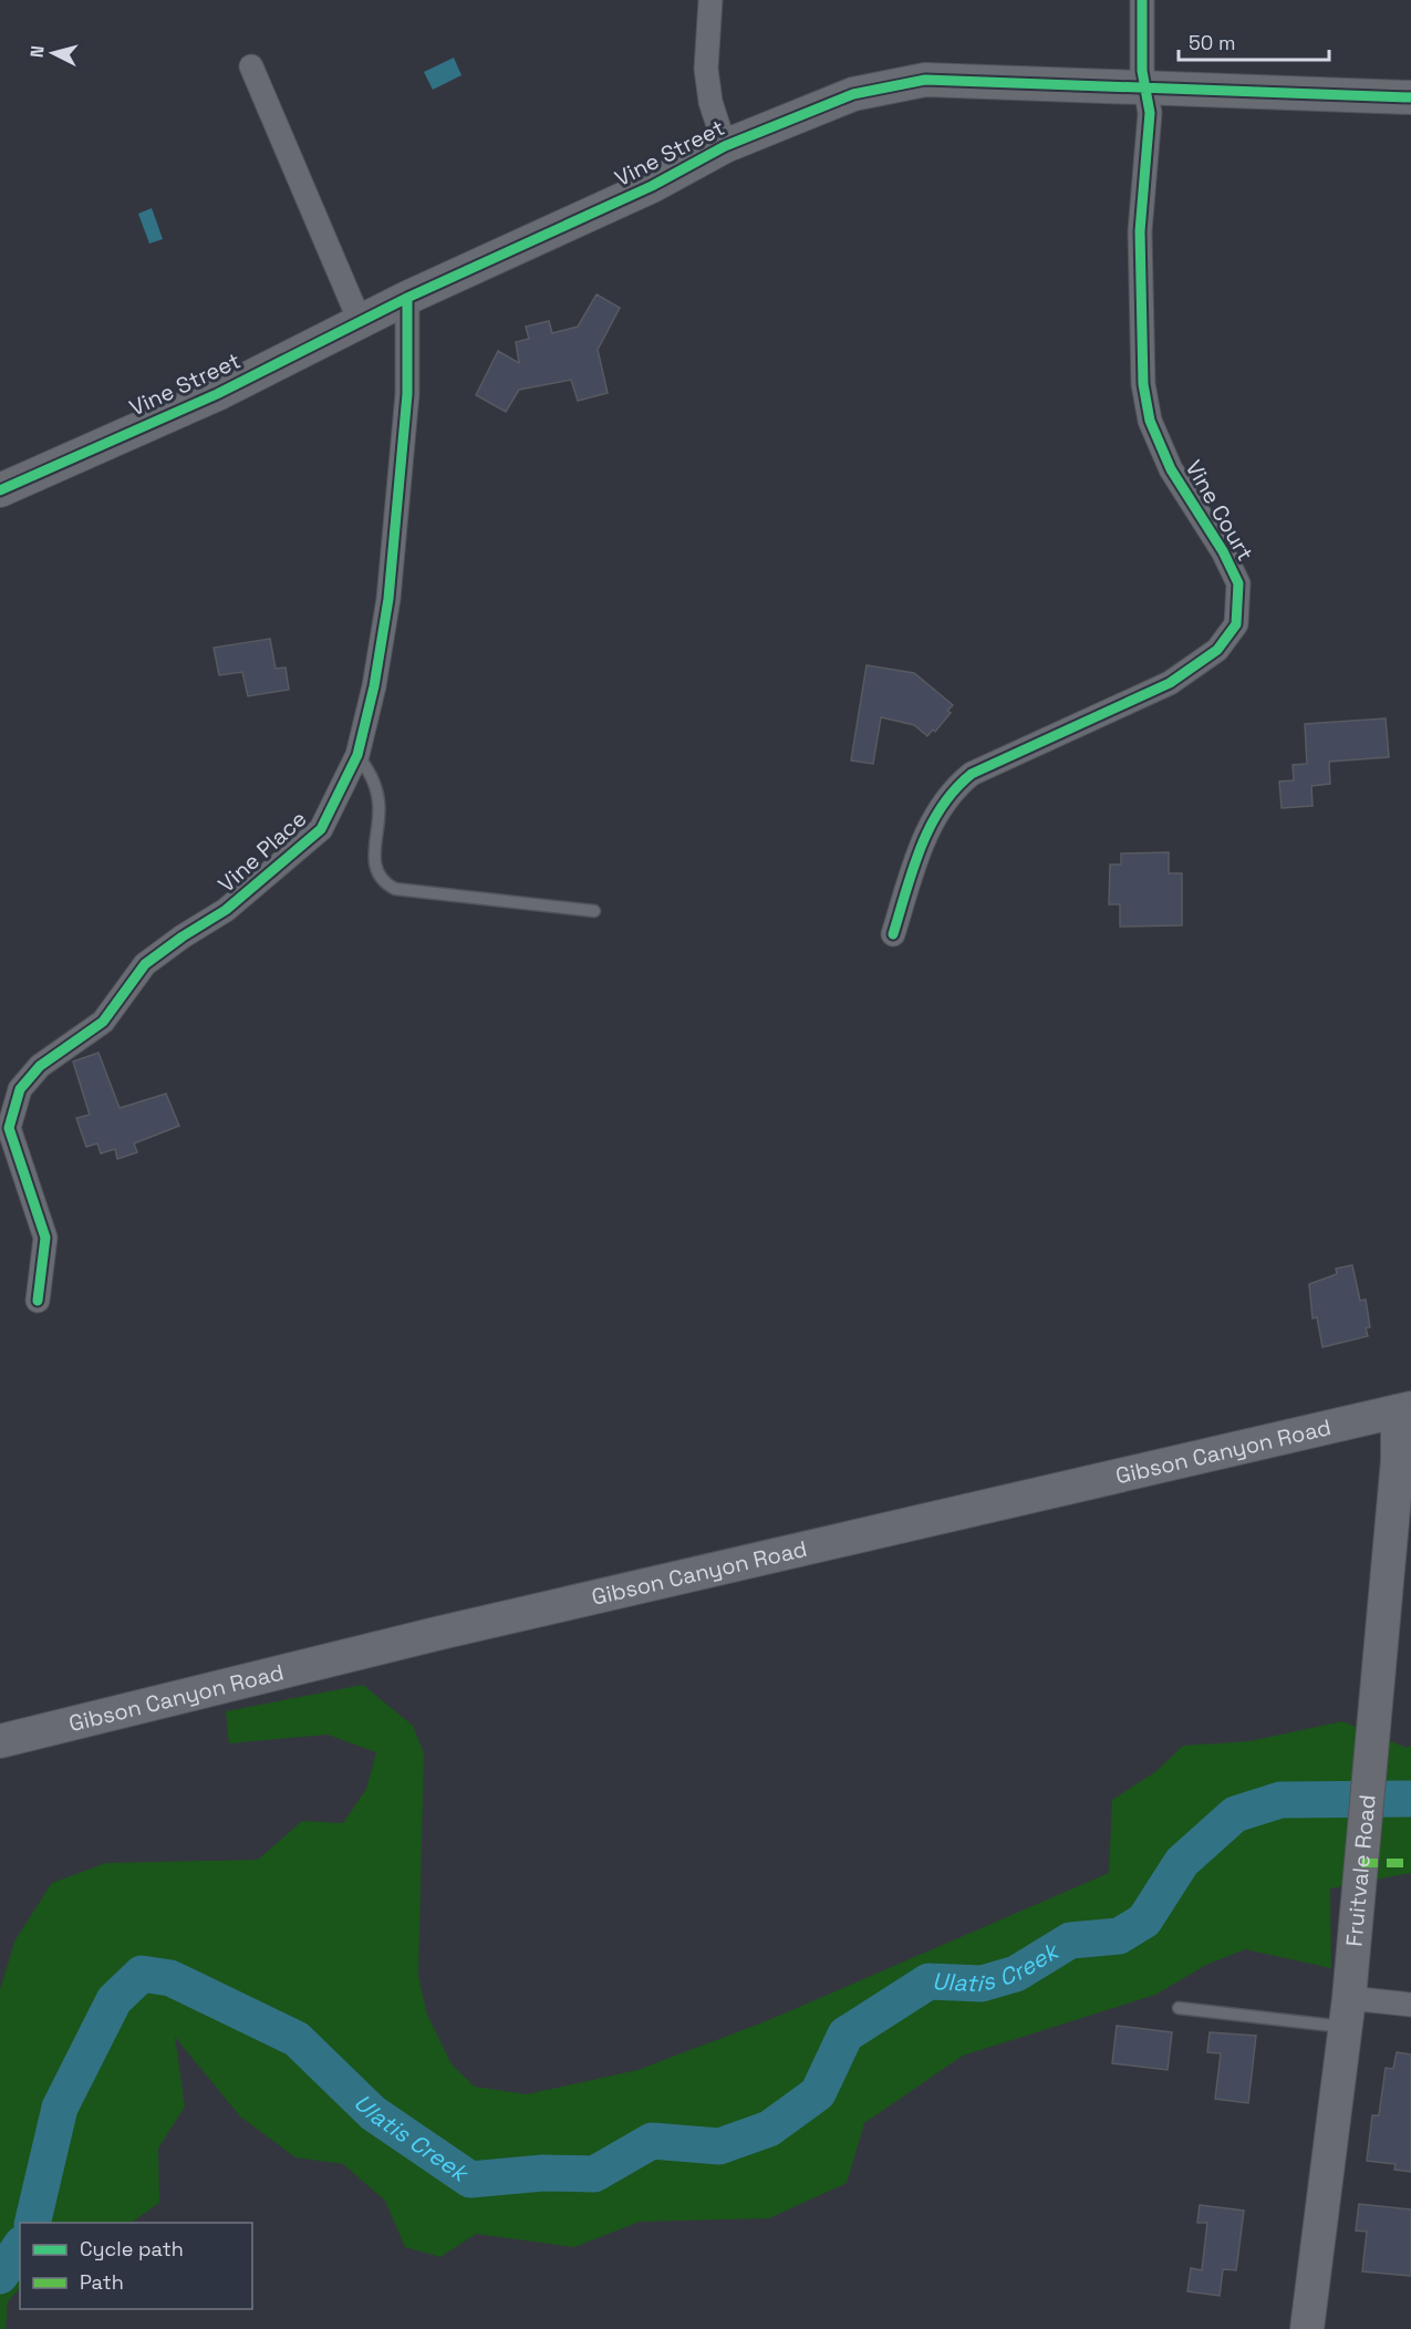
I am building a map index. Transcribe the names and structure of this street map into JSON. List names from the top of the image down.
{
  "streets": {
    "street": [
      "Vine Street",
      "Vine Court",
      "Vine Place",
      "Gibson Canyon Road",
      "Fruitvale Road"
    ]
  },
  "crossings": [
    ["Vine Street", "Vine Court"],
    ["Vine Street", "Vine Place"],
    ["Gibson Canyon Road", "Fruitvale Road"]
  ],
  "water": ["Ulatis Creek"],
  "legend": ["Cycle path", "Path"],
  "scale_bar": "50 m",
  "north": "left"
}
